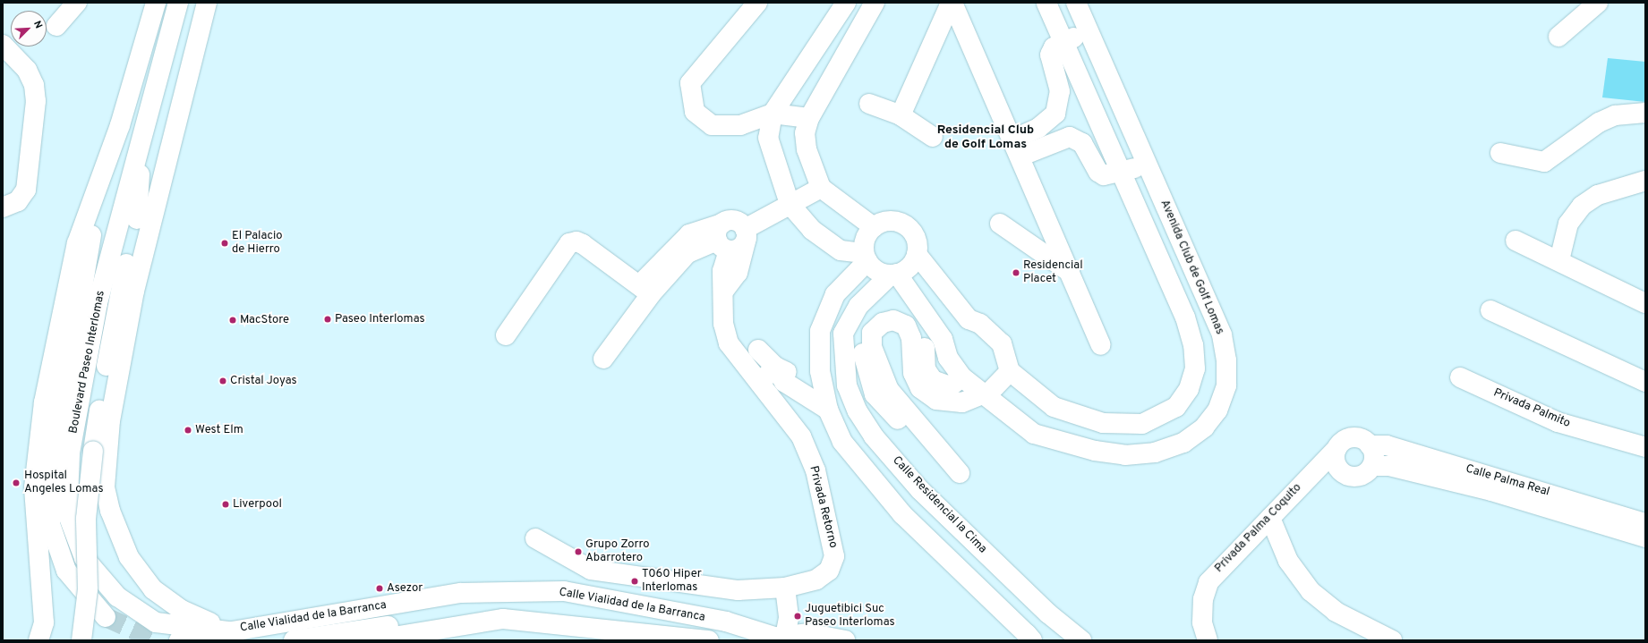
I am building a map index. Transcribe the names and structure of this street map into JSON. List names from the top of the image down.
{
  "streets": {
    "street": [
      "Avenida Club de Golf Lomas",
      "Boulevard Paseo Interlomas",
      "Privada Palmito",
      "Calle Palma Real",
      "Calle Residencial la Cima",
      "Privada Retorno",
      "Privada Palma Coquito",
      "Calle Vialidad de la Barranca"
    ]
  },
  "crossings": [
    ["Avenida Club de Golf Lomas", "Calle Residencial la Cima"],
    ["Boulevard Paseo Interlomas", "Calle Vialidad de la Barranca"],
    ["Calle Palma Real", "Privada Palma Coquito"]
  ],
  "districts": ["Residencial Club de Golf Lomas"],
  "places": [
    "El Palacio de Hierro",
    "Residencial Placet",
    "Paseo Interlomas",
    "MacStore",
    "Cristal Joyas",
    "West Elm",
    "Hospital Angeles Lomas",
    "Liverpool",
    "Grupo Zorro Abarrotero",
    "T060 Hiper Interlomas",
    "Asezor",
    "Juguetibici Suc Paseo Interlomas"
  ],
  "north": "top right"
}
